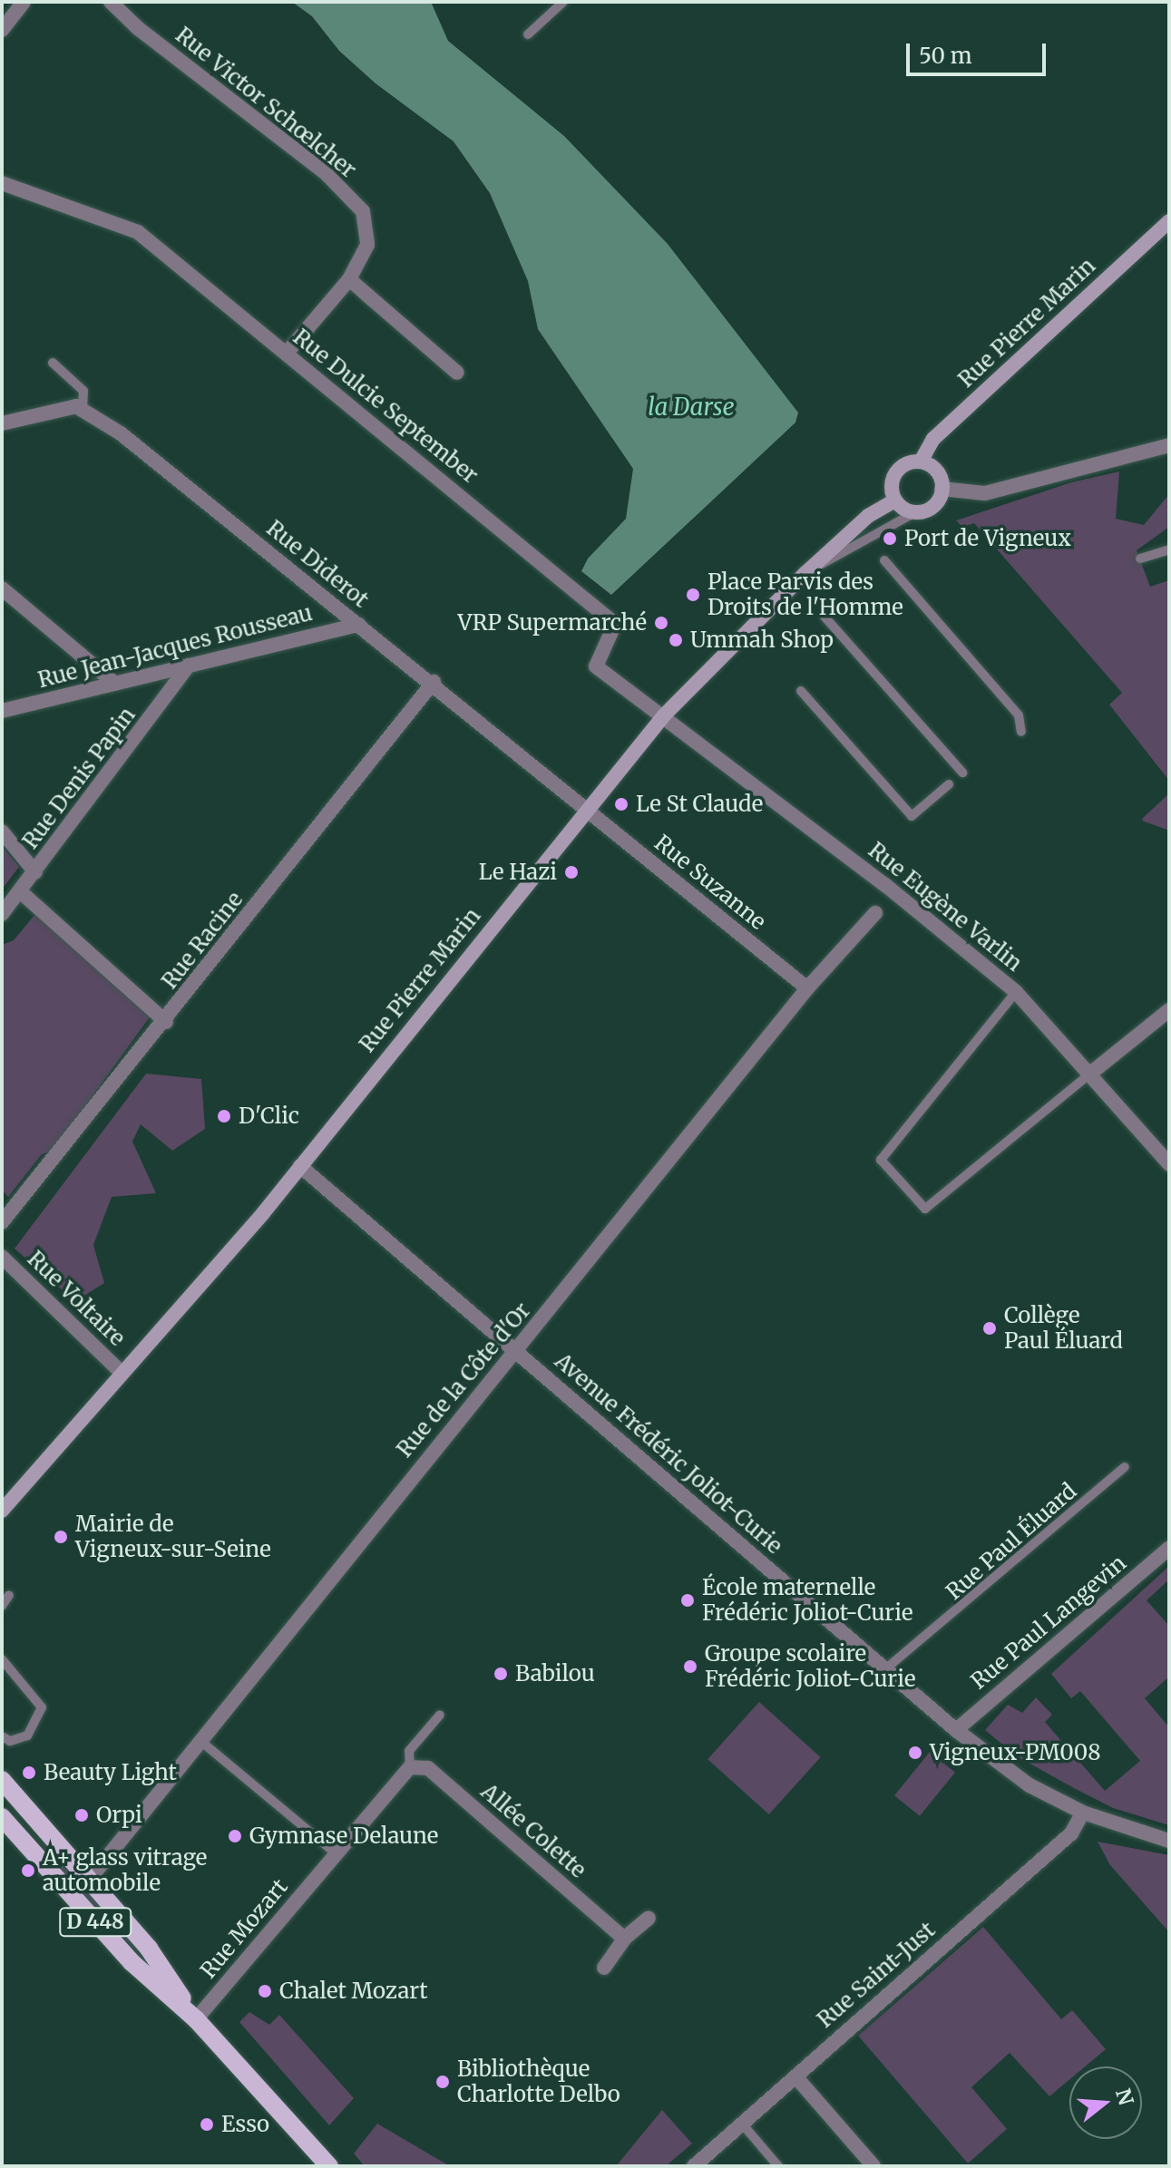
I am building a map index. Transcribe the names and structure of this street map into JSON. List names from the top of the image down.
{
  "streets": {
    "main road": ["D 448"],
    "street": [
      "Rue Victor Schœlcher",
      "Rue Pierre Marin",
      "Rue Dulcie September",
      "Rue Diderot",
      "Rue Jean-Jacques Rousseau",
      "Rue Denis Papin",
      "Rue Suzanne",
      "Rue Eugène Varlin",
      "Rue Racine",
      "Rue Voltaire",
      "Rue de la Côte d'Or",
      "Avenue Frédéric Joliot-Curie",
      "Rue Paul Langevin",
      "Allée Colette",
      "Rue Mozart",
      "Rue Saint-Just"
    ],
    "lane": ["Rue Paul Éluard"]
  },
  "crossings": [
    ["Rue Victor Schœlcher", "Rue Dulcie September"],
    ["Rue Pierre Marin", "Rue Dulcie September"],
    ["Rue Pierre Marin", "Rue Diderot"],
    ["Rue Pierre Marin", "Rue Suzanne"],
    ["Rue Pierre Marin", "Rue Eugène Varlin"],
    ["Rue Pierre Marin", "Rue Voltaire"],
    ["Rue Pierre Marin", "Avenue Frédéric Joliot-Curie"],
    ["Rue Dulcie September", "Rue Eugène Varlin"],
    ["Rue Diderot", "Rue Jean-Jacques Rousseau"],
    ["Rue Diderot", "Rue Suzanne"],
    ["Rue Diderot", "Rue Racine"],
    ["Rue Jean-Jacques Rousseau", "Rue Denis Papin"],
    ["Rue Suzanne", "Rue de la Côte d'Or"],
    ["Rue de la Côte d'Or", "Avenue Frédéric Joliot-Curie"],
    ["Rue de la Côte d'Or", "D 448"],
    ["Avenue Frédéric Joliot-Curie", "Rue Paul Éluard"],
    ["Avenue Frédéric Joliot-Curie", "Rue Paul Langevin"],
    ["Avenue Frédéric Joliot-Curie", "Rue Saint-Just"],
    ["Allée Colette", "Rue Mozart"],
    ["D 448", "Rue Mozart"]
  ],
  "water": ["la Darse"],
  "places": [
    "Port de Vigneux",
    "Place Parvis des Droits de l'Homme",
    "VRP Supermarché",
    "Ummah Shop",
    "Le St Claude",
    "Le Hazi",
    "D'Clic",
    "Collège Paul Éluard",
    "Mairie de Vigneux-sur-Seine",
    "École maternelle Frédéric Joliot-Curie",
    "Groupe scolaire Frédéric Joliot-Curie",
    "Babilou",
    "Vigneux-PM008",
    "Beauty Light",
    "Orpi",
    "Gymnase Delaune",
    "A+ glass vitrage automobile",
    "Chalet Mozart",
    "Bibliothèque Charlotte Delbo",
    "Esso"
  ],
  "scale_bar": "50 m",
  "north": "right"
}
